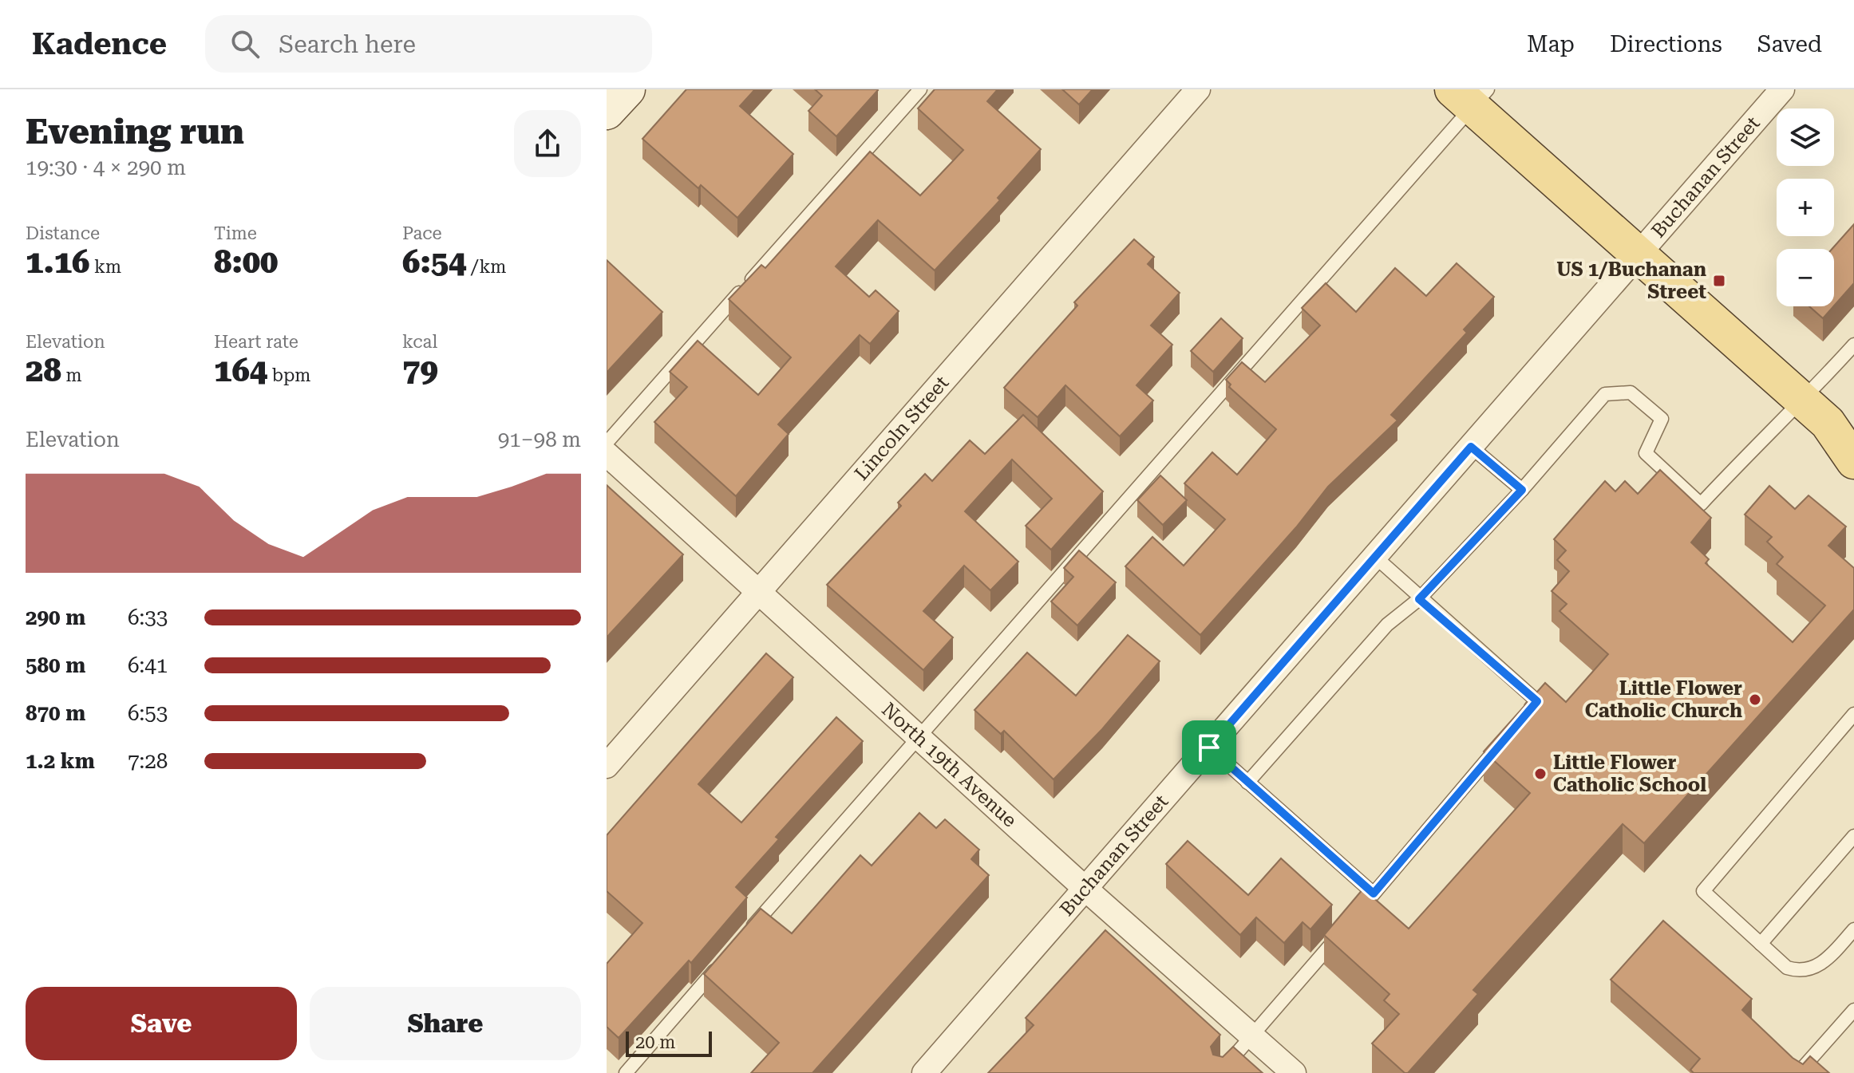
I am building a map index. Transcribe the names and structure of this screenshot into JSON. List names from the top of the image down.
{
  "streets": {
    "street": ["Buchanan Street", "Lincoln Street", "North 19th Avenue"]
  },
  "crossings": [
    ["Buchanan Street", "North 19th Avenue"],
    ["Lincoln Street", "North 19th Avenue"]
  ],
  "places": {
    "transit": ["US 1/Buchanan Street"],
    "other": ["Little Flower Catholic Church", "Little Flower Catholic School"]
  },
  "scale_bar": "20 m",
  "page": {
    "header": "Kadence",
    "search": "Search here",
    "nav": ["Map", "Directions", "Saved"],
    "heading": ["Evening run", "19:30 · 4 × 290 m"],
    "map_buttons": ["+", "−"],
    "stats": [
      ["Distance", "1.16 km"],
      ["Time", "8:00"],
      ["Pace", "6:54 /km"],
      ["Elevation", "28 m"],
      ["Heart rate", "164 bpm"],
      ["kcal", "79"]
    ],
    "chart": ["Elevation", "91–98 m"],
    "list": [
      {
        "name": "290 m",
        "note": "6:33"
      },
      {
        "name": "580 m",
        "note": "6:41"
      },
      {
        "name": "870 m",
        "note": "6:53"
      },
      {
        "name": "1.2 km",
        "note": "7:28"
      }
    ],
    "buttons": ["Save", "Share"],
    "scale": "20 m"
  }
}
